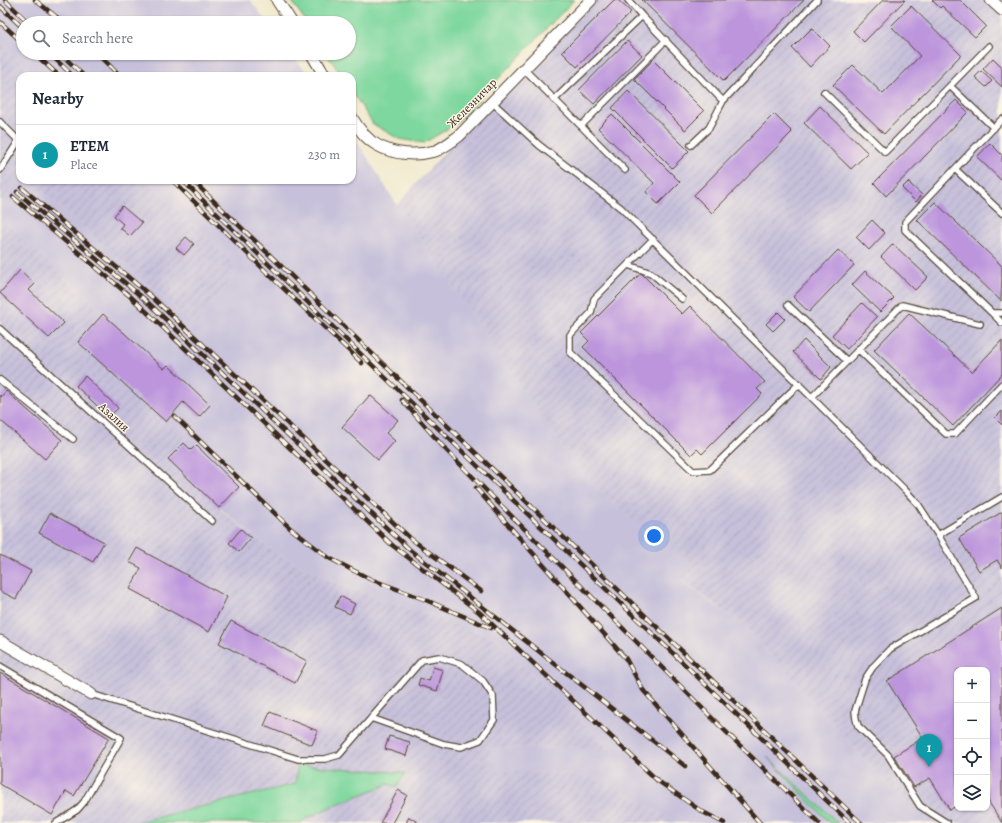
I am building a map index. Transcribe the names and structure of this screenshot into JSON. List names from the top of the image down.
{
  "streets": {
    "street": ["Железничар"],
    "lane": ["Азалия"]
  },
  "page": {
    "search": "Search here",
    "heading": "Nearby",
    "list": [
      {
        "mark": "1",
        "name": "ЕТЕМ",
        "note": "Place",
        "value": "230 m"
      }
    ],
    "map_buttons": ["+", "−"],
    "pins": "1"
  }
}
